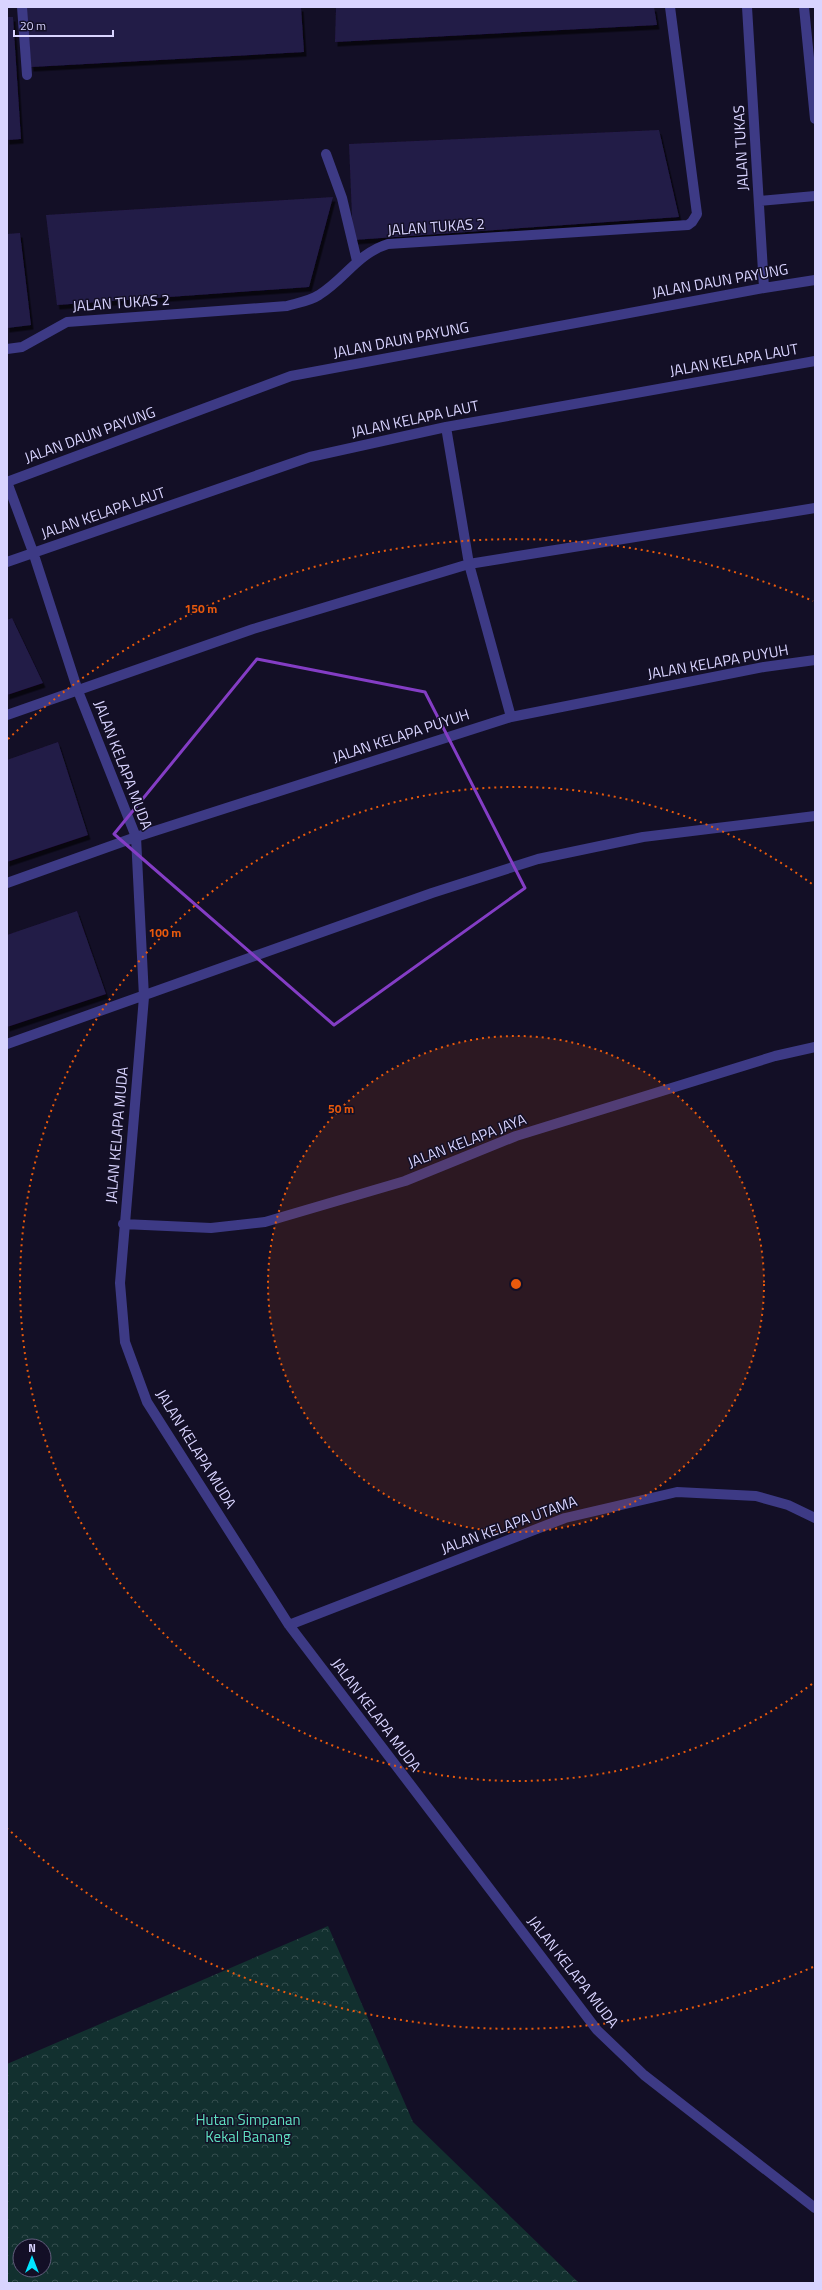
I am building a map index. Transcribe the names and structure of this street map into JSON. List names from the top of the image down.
{
  "streets": {
    "street": [
      "JALAN TUKAS",
      "JALAN TUKAS 2",
      "JALAN DAUN PAYUNG",
      "JALAN KELAPA LAUT",
      "JALAN KELAPA PUYUH",
      "JALAN KELAPA MUDA",
      "JALAN KELAPA JAYA",
      "JALAN KELAPA UTAMA"
    ]
  },
  "crossings": [
    ["JALAN TUKAS", "JALAN DAUN PAYUNG"],
    ["JALAN DAUN PAYUNG", "JALAN KELAPA MUDA"],
    ["JALAN KELAPA LAUT", "JALAN KELAPA MUDA"],
    ["JALAN KELAPA PUYUH", "JALAN KELAPA MUDA"],
    ["JALAN KELAPA MUDA", "JALAN KELAPA JAYA"],
    ["JALAN KELAPA MUDA", "JALAN KELAPA UTAMA"]
  ],
  "parks": ["Hutan Simpanan Kekal Banang"],
  "scale_bar": "20 m",
  "north": "top",
  "rings": ["150 m", "100 m", "50 m"]
}
